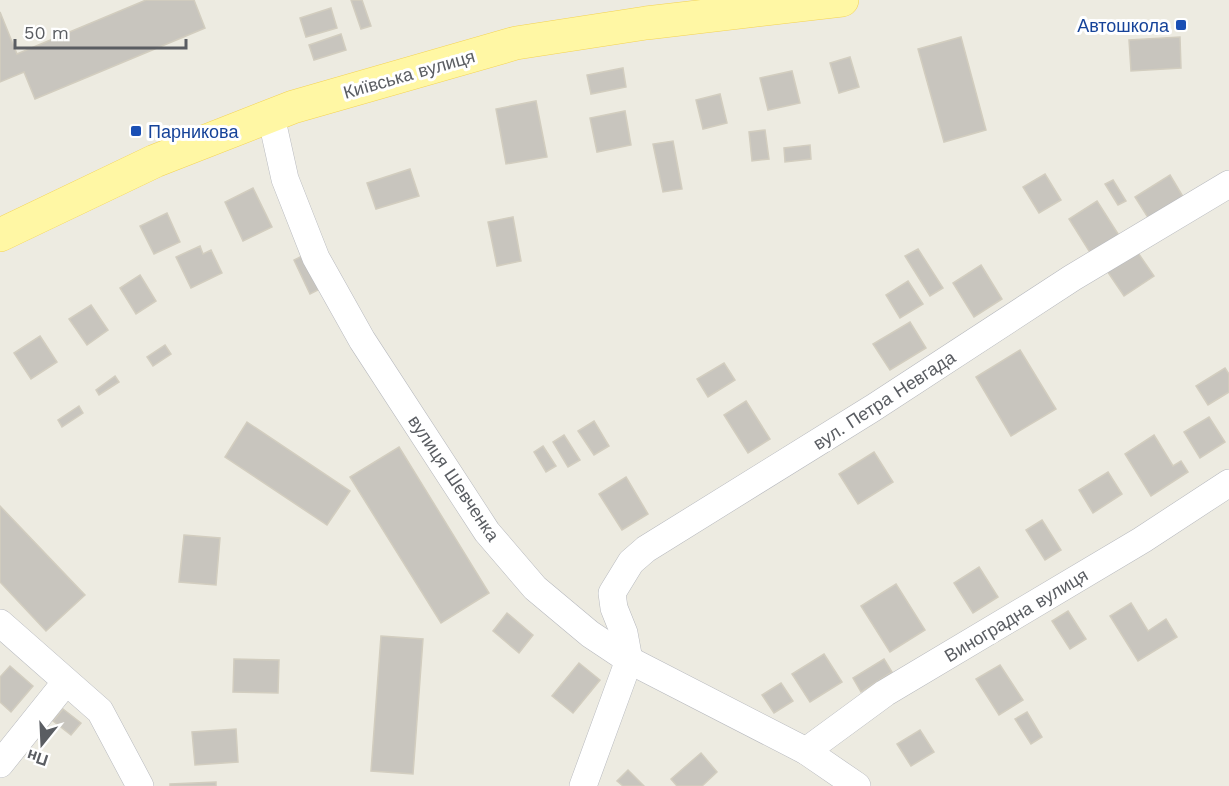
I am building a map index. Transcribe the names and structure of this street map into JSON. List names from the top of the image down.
{
  "streets": {
    "main road": ["Київська вулиця"],
    "street": ["вул. Петра Невгада", "вулиця Шевченка", "Виноградна вулиця"]
  },
  "crossings": [
    ["Київська вулиця", "вулиця Шевченка"],
    ["вул. Петра Невгада", "вулиця Шевченка"],
    ["вулиця Шевченка", "Виноградна вулиця"]
  ],
  "places": {
    "transit": ["Автошкола", "Парникова"]
  },
  "scale_bar": "50 m",
  "north": "bottom"
}
